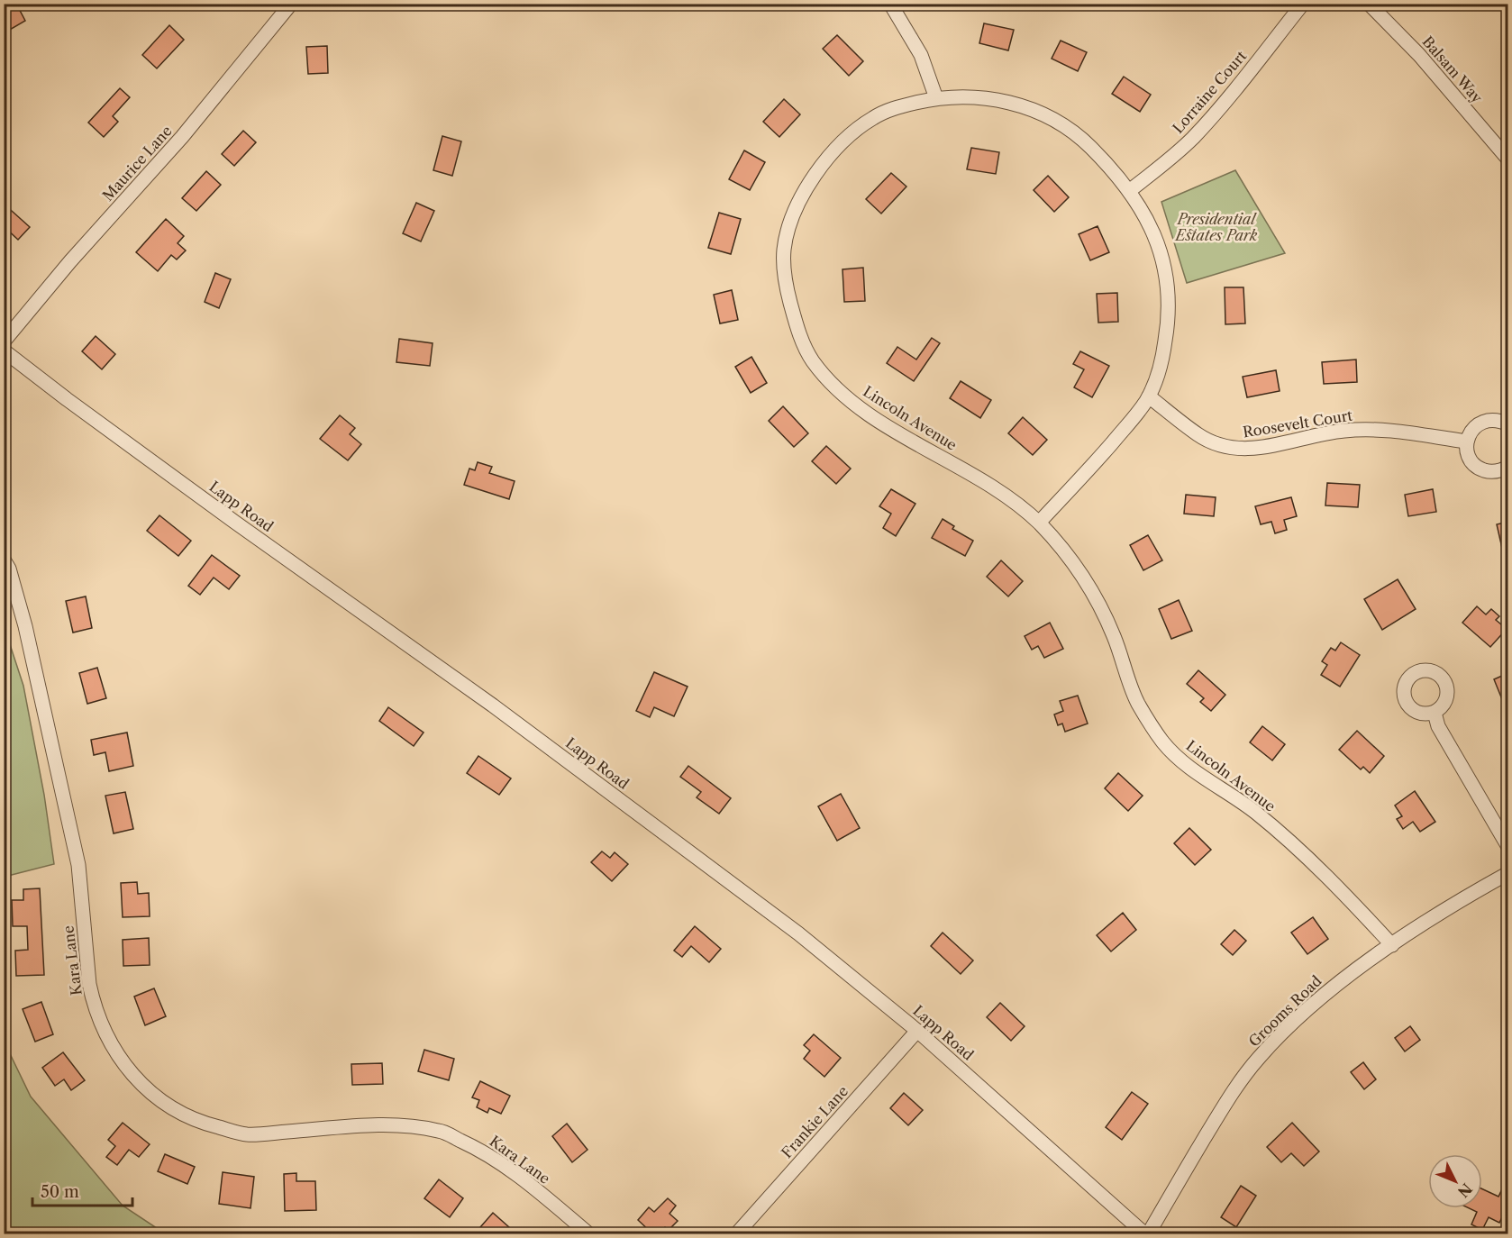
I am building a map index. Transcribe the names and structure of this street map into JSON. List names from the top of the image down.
{
  "streets": {
    "street": [
      "Balsam Way",
      "Lorraine Court",
      "Maurice Lane",
      "Lincoln Avenue",
      "Roosevelt Court",
      "Lapp Road",
      "Kara Lane",
      "Grooms Road",
      "Frankie Lane"
    ]
  },
  "crossings": [
    ["Lorraine Court", "Lincoln Avenue"],
    ["Lincoln Avenue", "Roosevelt Court"],
    ["Lincoln Avenue", "Grooms Road"],
    ["Lapp Road", "Grooms Road"],
    ["Lapp Road", "Frankie Lane"]
  ],
  "parks": ["Presidential Estates Park"],
  "scale_bar": "50 m",
  "north": "bottom right"
}
